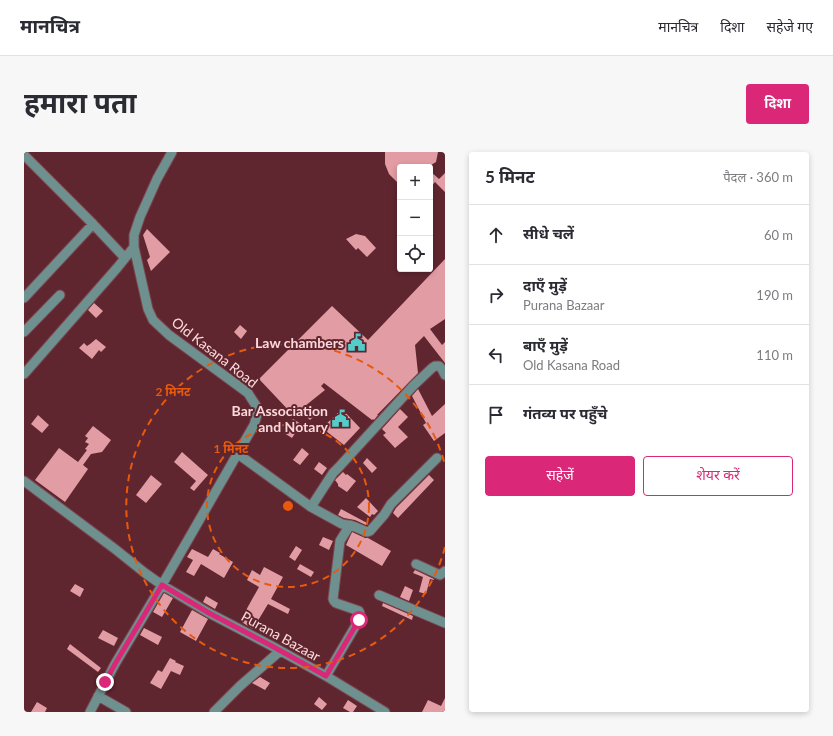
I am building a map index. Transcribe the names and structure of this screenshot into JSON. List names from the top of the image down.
{
  "streets": {
    "street": ["Old Kasana Road", "Purana Bazaar"]
  },
  "crossings": [
    ["Old Kasana Road", "Purana Bazaar"]
  ],
  "places": {
    "public building": ["Law chambers", "Bar Association and Notary"]
  },
  "page": {
    "header": "मानचित्र",
    "nav": ["मानचित्र", "दिशा", "सहेजे गए"],
    "buttons": [
      "दिशा",
      ["सहेजें", "शेयर करें"]
    ],
    "title": "हमारा पता",
    "heading": ["5 मिनट", "पैदल · 360 m"],
    "map_buttons": ["+", "−"],
    "list": [
      ["सीधे चलें", "60 m"],
      ["दाएँ मुड़ें", "Purana Bazaar", "190 m"],
      ["बाएँ मुड़ें", "Old Kasana Road", "110 m"],
      "गंतव्य पर पहुँचे"
    ]
  },
  "rings": ["2 मिनट", "1 मिनट"]
}
